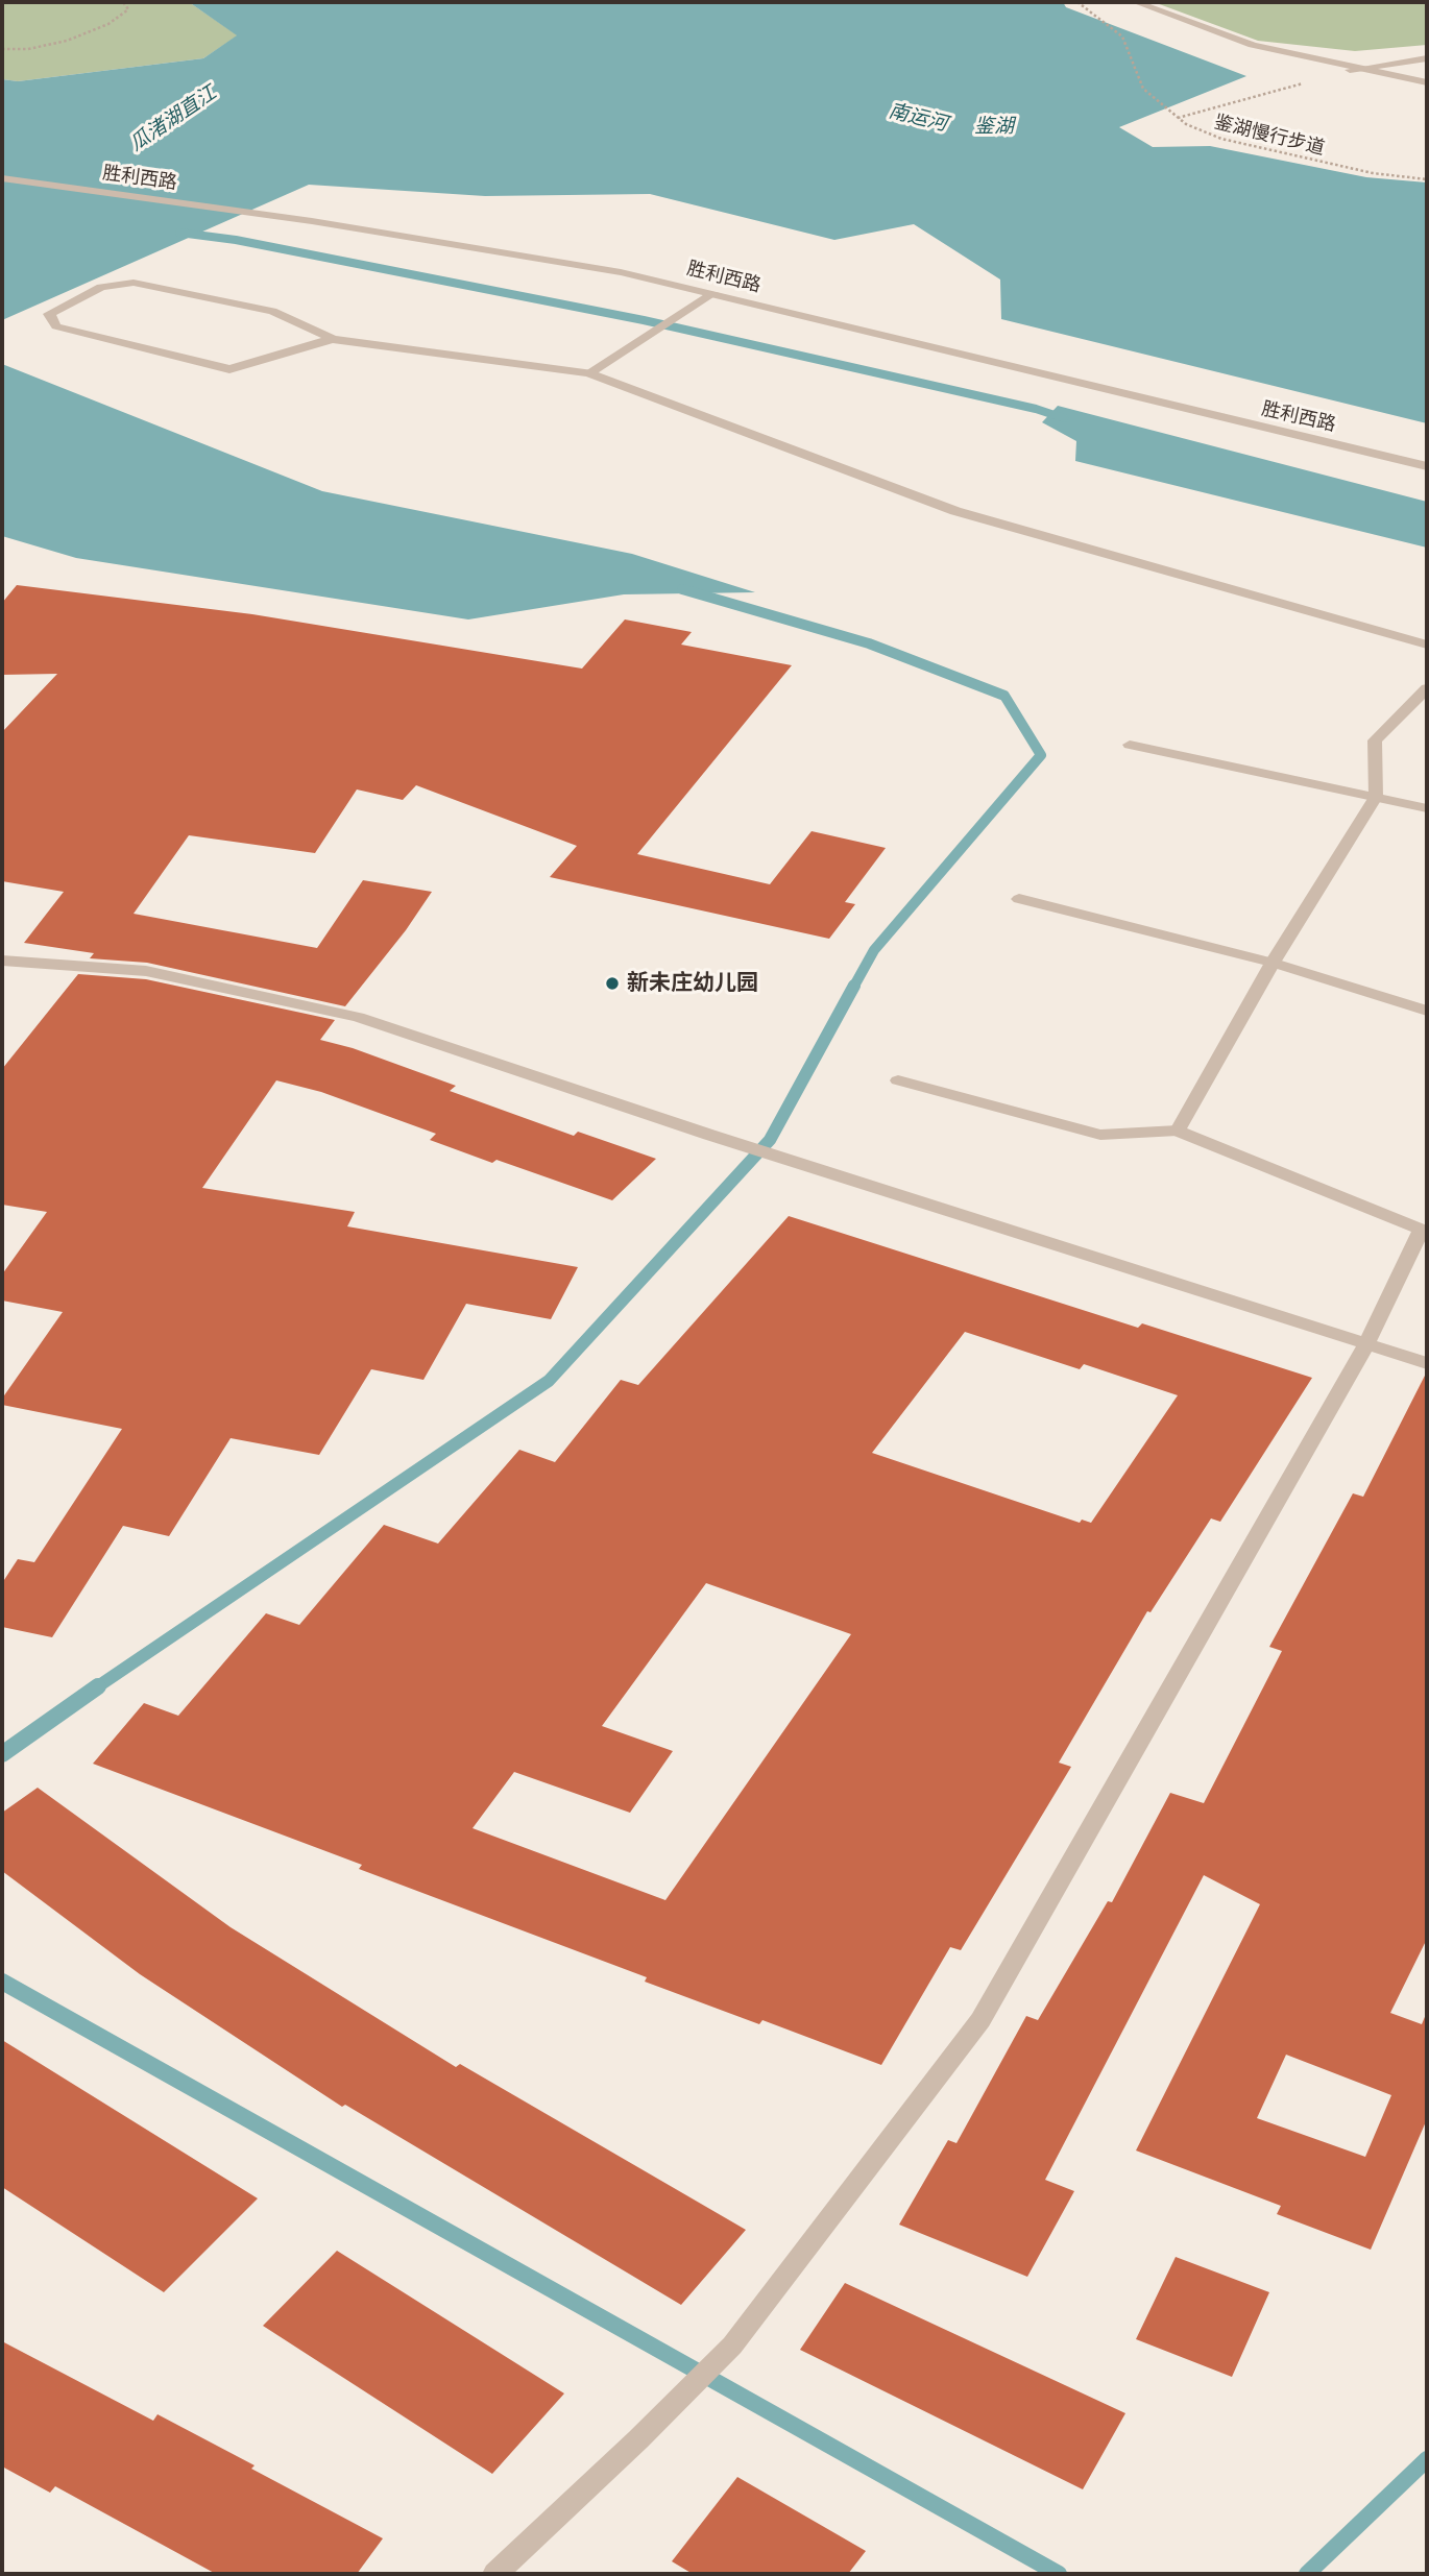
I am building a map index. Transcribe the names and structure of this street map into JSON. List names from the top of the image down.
{
  "streets": {
    "street": ["胜利西路"],
    "path": ["鉴湖慢行步道"]
  },
  "water": ["南运河", "瓜渚湖直江", "鉴湖"],
  "places": ["新未庄幼儿园"]
}
